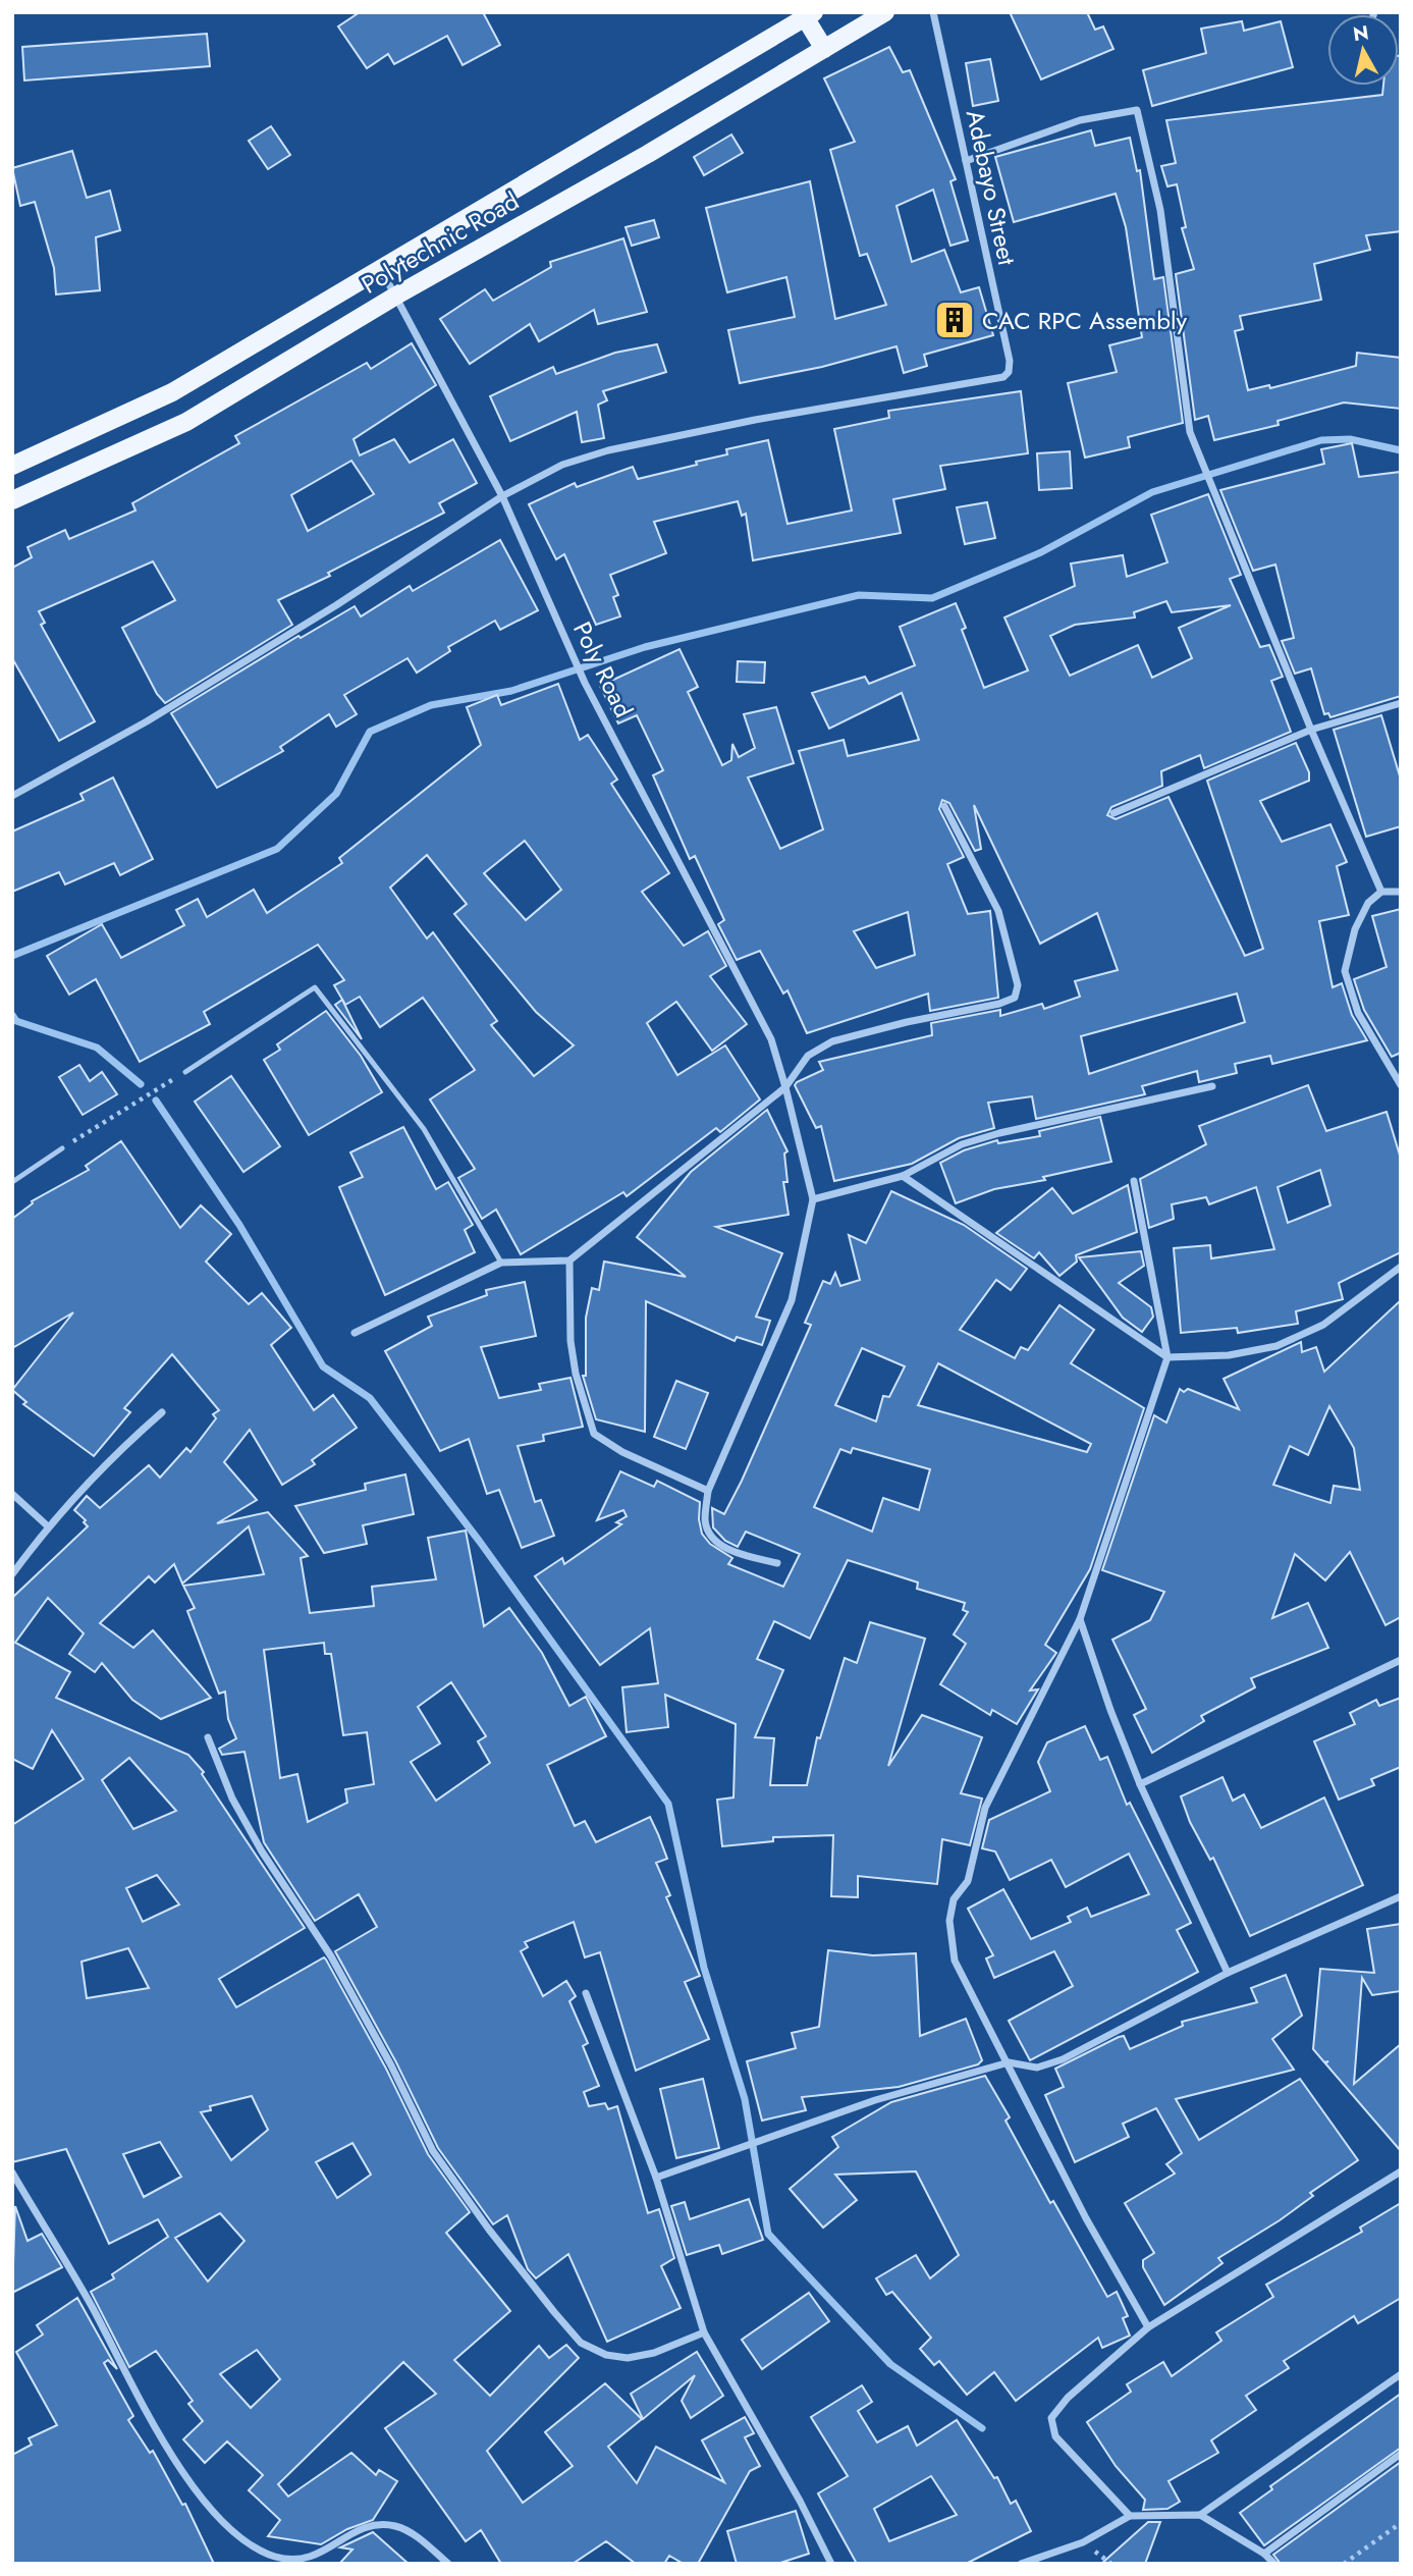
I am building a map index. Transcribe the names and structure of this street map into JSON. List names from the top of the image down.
{
  "streets": {
    "main road": ["Polytechnic Road"],
    "street": ["Adebayo Street", "Poly Road"]
  },
  "crossings": [
    ["Adebayo Street", "Poly Road"],
    ["Polytechnic Road", "Poly Road"]
  ],
  "places": {
    "building": ["CAC RPC Assembly"]
  },
  "north": "top"
}
